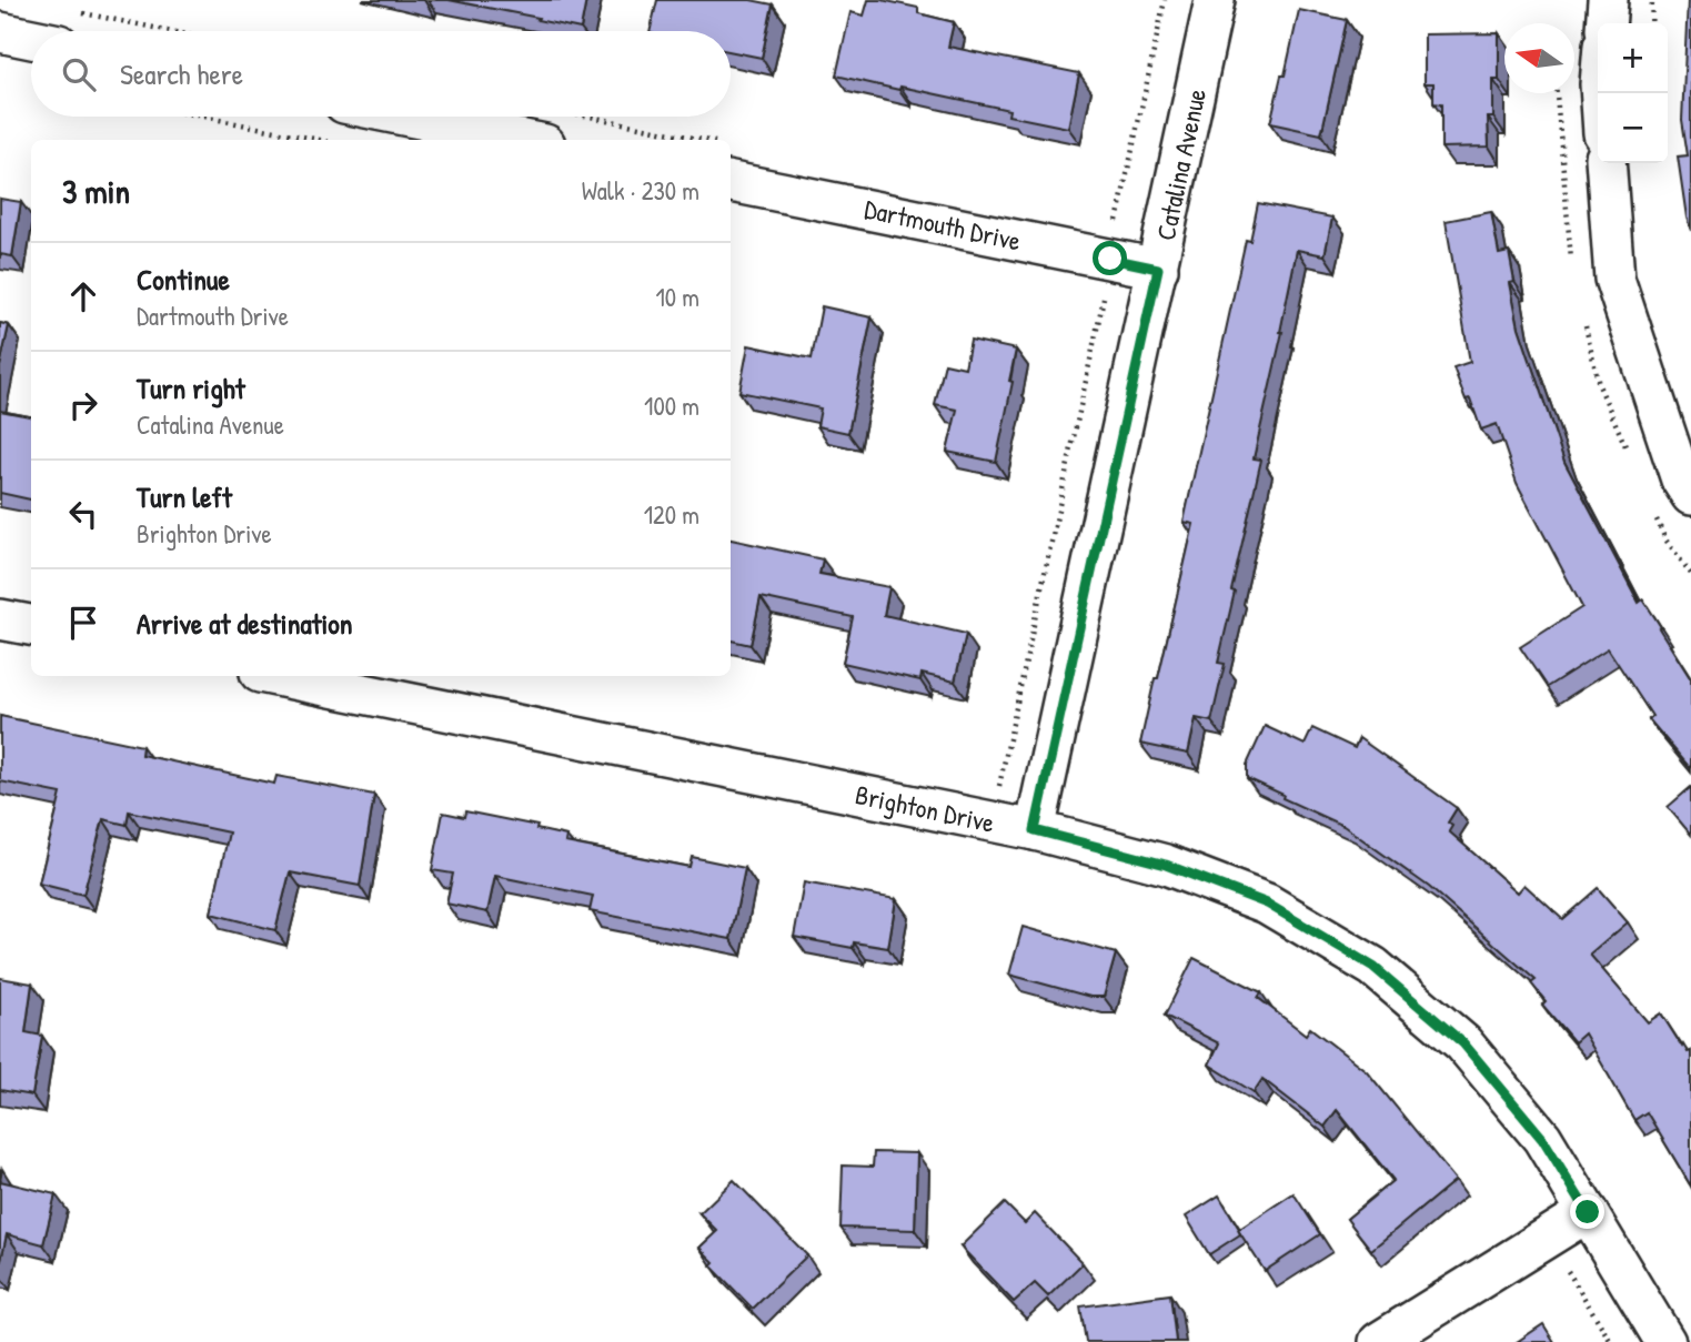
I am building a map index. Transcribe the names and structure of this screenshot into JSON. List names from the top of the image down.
{
  "streets": {
    "street": ["Catalina Avenue", "Dartmouth Drive", "Brighton Drive"]
  },
  "crossings": [
    ["Catalina Avenue", "Dartmouth Drive"],
    ["Catalina Avenue", "Brighton Drive"]
  ],
  "north": "left",
  "page": {
    "map_buttons": ["+", "−"],
    "search": "Search here",
    "heading": ["3 min", "Walk · 230 m"],
    "list": [
      ["Continue", "Dartmouth Drive", "10 m"],
      ["Turn right", "Catalina Avenue", "100 m"],
      ["Turn left", "Brighton Drive", "120 m"],
      "Arrive at destination"
    ]
  }
}
